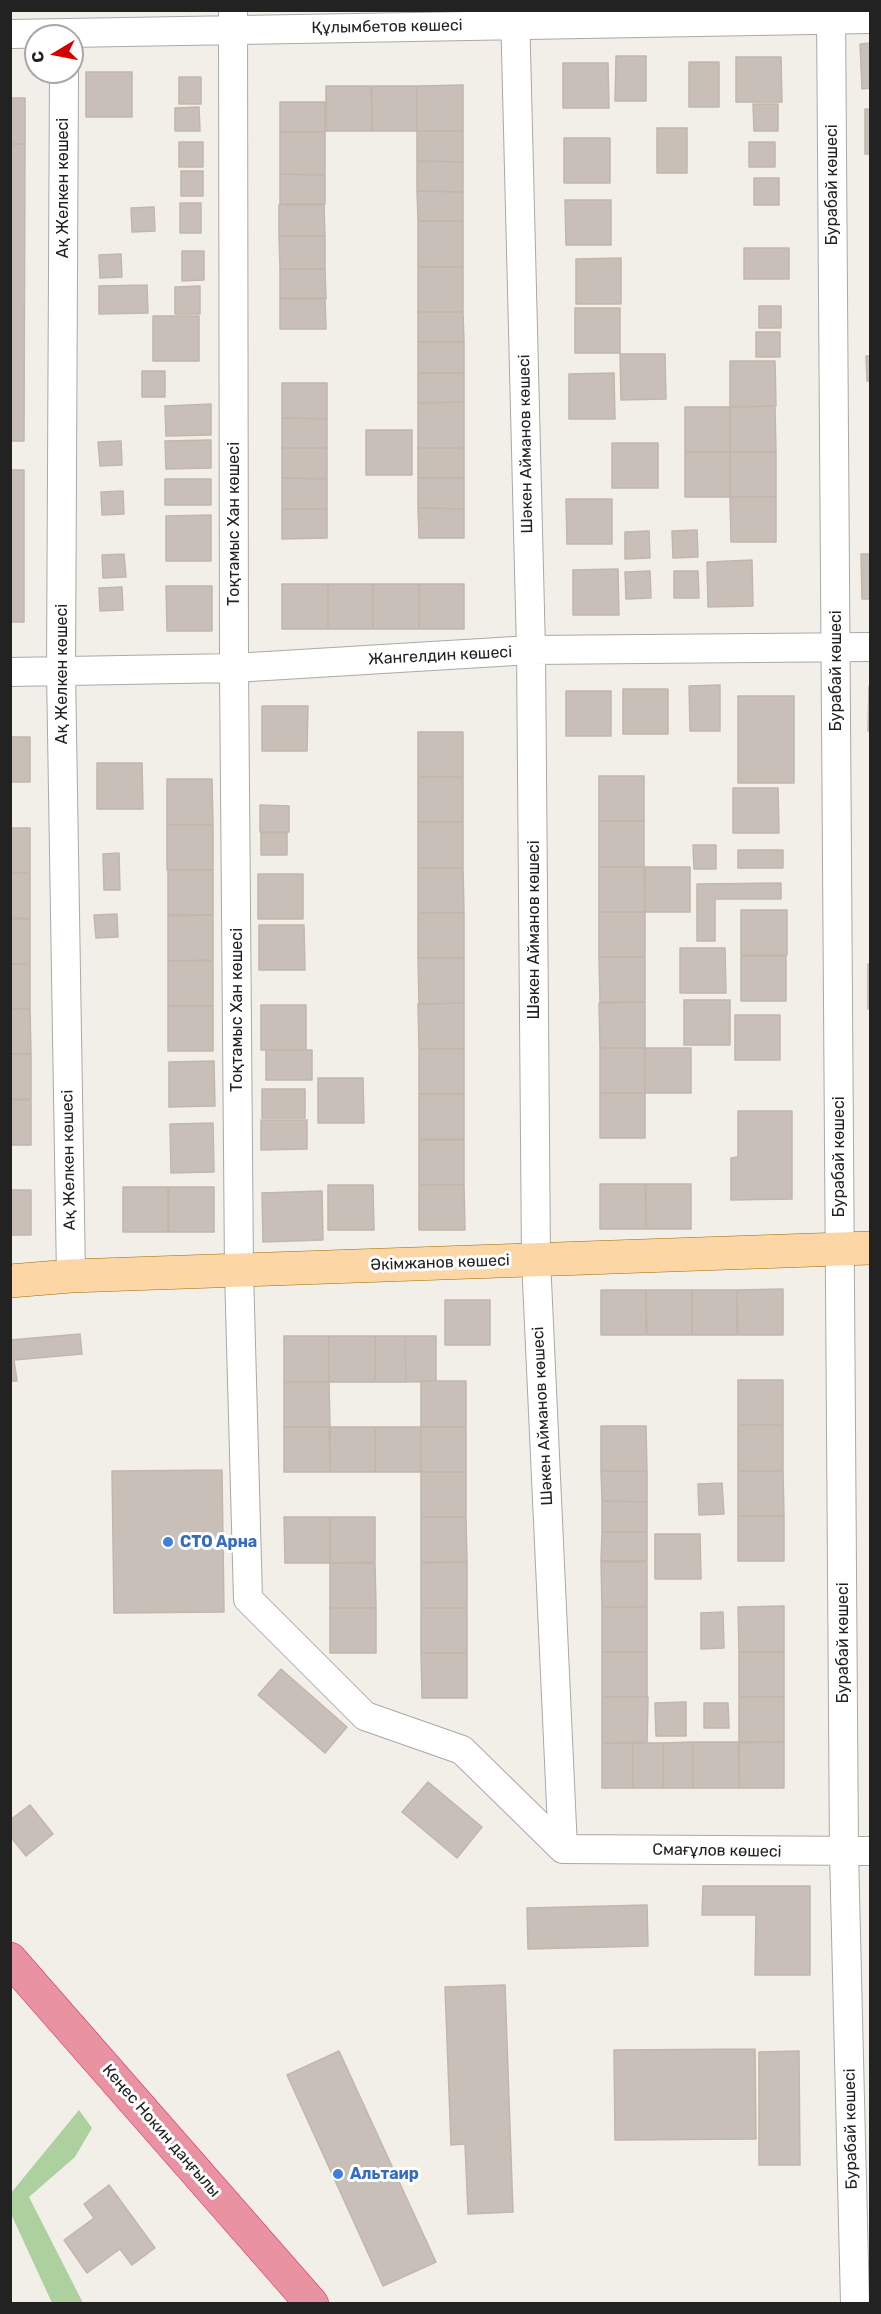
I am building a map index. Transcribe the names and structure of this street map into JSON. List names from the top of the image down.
{
  "streets": {
    "highway": ["Кеңес Нокин даңғылы"],
    "main road": ["Әкімжанов көшесі"],
    "street": [
      "Құлымбетов көшесі",
      "Бурабай көшесі",
      "Ақ Желкен көшесі",
      "Шәкен Айманов көшесі",
      "Тоқтамыс Хан көшесі",
      "Жангелдин көшесі",
      "Смағұлов көшесі"
    ]
  },
  "crossings": [
    ["Құлымбетов көшесі", "Бурабай көшесі"],
    ["Құлымбетов көшесі", "Шәкен Айманов көшесі"],
    ["Құлымбетов көшесі", "Тоқтамыс Хан көшесі"],
    ["Бурабай көшесі", "Жангелдин көшесі"],
    ["Бурабай көшесі", "Әкімжанов көшесі"],
    ["Бурабай көшесі", "Смағұлов көшесі"],
    ["Ақ Желкен көшесі", "Жангелдин көшесі"],
    ["Ақ Желкен көшесі", "Әкімжанов көшесі"],
    ["Шәкен Айманов көшесі", "Тоқтамыс Хан көшесі"],
    ["Шәкен Айманов көшесі", "Жангелдин көшесі"],
    ["Шәкен Айманов көшесі", "Әкімжанов көшесі"],
    ["Шәкен Айманов көшесі", "Смағұлов көшесі"],
    ["Тоқтамыс Хан көшесі", "Жангелдин көшесі"],
    ["Тоқтамыс Хан көшесі", "Әкімжанов көшесі"],
    ["Тоқтамыс Хан көшесі", "Смағұлов көшесі"]
  ],
  "places": ["СТО Арна", "Альтаир"],
  "north": "left"
}
